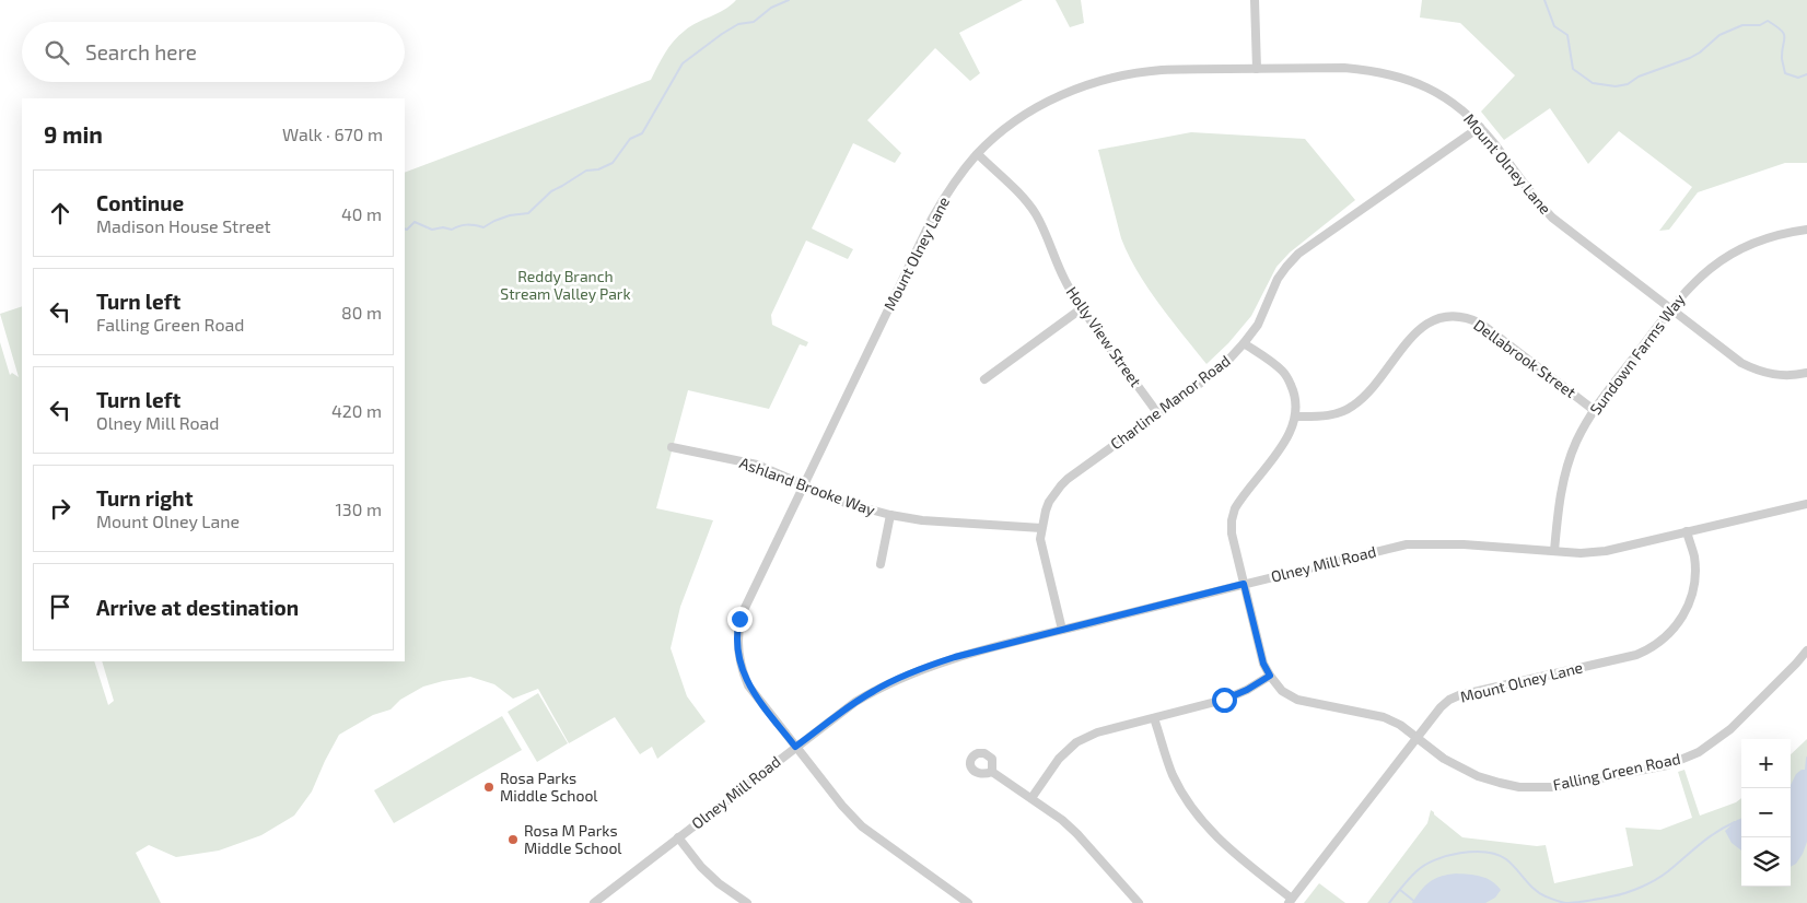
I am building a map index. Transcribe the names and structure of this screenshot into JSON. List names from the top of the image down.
{
  "streets": {
    "street": [
      "Mount Olney Lane",
      "Holly View Street",
      "Sundown Farms Way",
      "Dellabrook Street",
      "Charline Manor Road",
      "Ashland Brooke Way",
      "Olney Mill Road",
      "Falling Green Road"
    ]
  },
  "crossings": [
    ["Mount Olney Lane", "Holly View Street"],
    ["Mount Olney Lane", "Sundown Farms Way"],
    ["Mount Olney Lane", "Charline Manor Road"],
    ["Mount Olney Lane", "Ashland Brooke Way"],
    ["Mount Olney Lane", "Olney Mill Road"],
    ["Mount Olney Lane", "Falling Green Road"],
    ["Holly View Street", "Charline Manor Road"],
    ["Sundown Farms Way", "Dellabrook Street"],
    ["Sundown Farms Way", "Olney Mill Road"],
    ["Dellabrook Street", "Falling Green Road"],
    ["Charline Manor Road", "Ashland Brooke Way"],
    ["Charline Manor Road", "Olney Mill Road"],
    ["Olney Mill Road", "Falling Green Road"]
  ],
  "parks": ["Reddy Branch Stream Valley Park"],
  "places": ["Rosa Parks Middle School", "Rosa M Parks Middle School"],
  "page": {
    "search": "Search here",
    "heading": ["9 min", "Walk · 670 m"],
    "list": [
      ["Continue", "Madison House Street", "40 m"],
      ["Turn left", "Falling Green Road", "80 m"],
      ["Turn left", "Olney Mill Road", "420 m"],
      ["Turn right", "Mount Olney Lane", "130 m"],
      "Arrive at destination"
    ],
    "map_buttons": ["+", "−"]
  }
}
